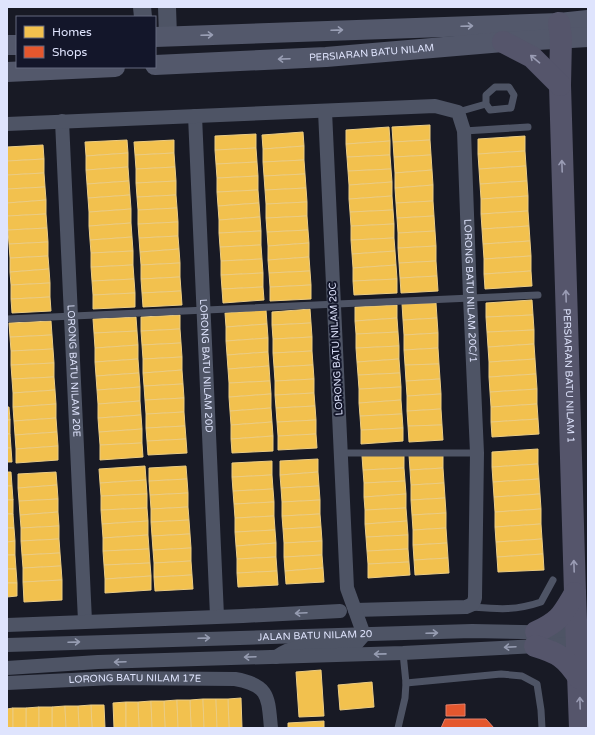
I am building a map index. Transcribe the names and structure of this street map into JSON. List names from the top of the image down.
{
  "streets": {
    "main road": ["PERSIARAN BATU NILAM", "PERSIARAN BATU NILAM 1"],
    "street": [
      "LORONG BATU NILAM 20C/1",
      "LORONG BATU NILAM 20C",
      "LORONG BATU NILAM 20D",
      "LORONG BATU NILAM 20E",
      "JALAN BATU NILAM 20",
      "LORONG BATU NILAM 17E"
    ]
  },
  "crossings": [
    ["PERSIARAN BATU NILAM", "PERSIARAN BATU NILAM 1"],
    ["PERSIARAN BATU NILAM 1", "JALAN BATU NILAM 20"]
  ],
  "one_way": ["PERSIARAN BATU NILAM 1"],
  "legend": ["Homes", "Shops"]
}
